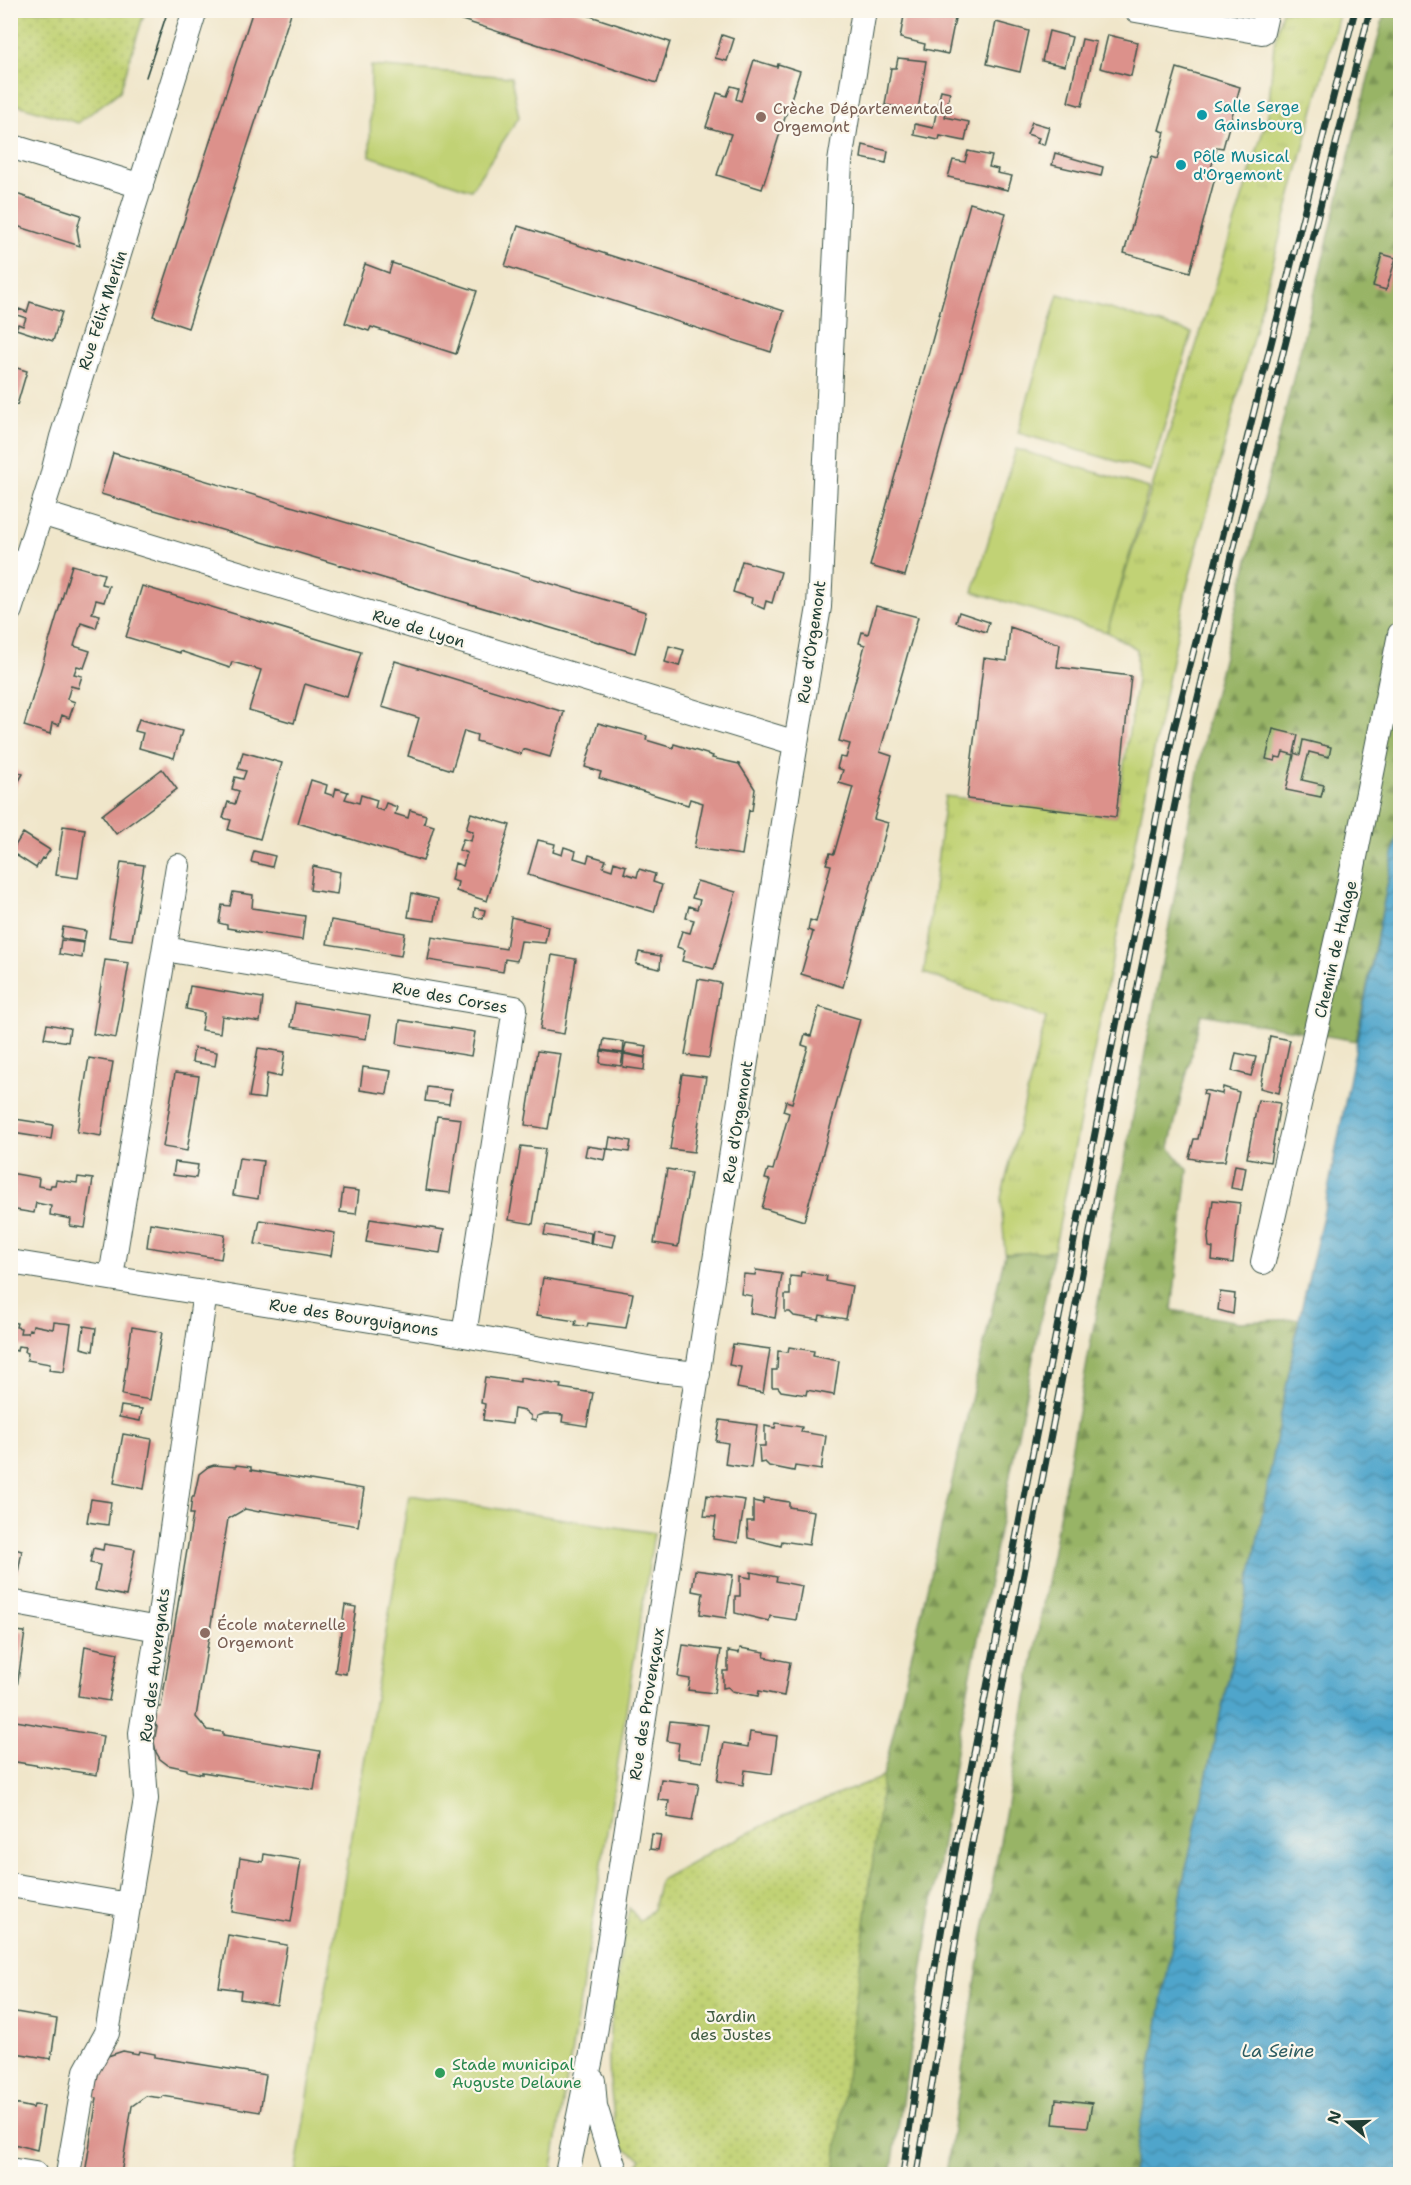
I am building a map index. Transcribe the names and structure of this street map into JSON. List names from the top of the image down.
{
  "streets": {
    "street": [
      "Rue Félix Merlin",
      "Rue de Lyon",
      "Rue d'Orgemont",
      "Chemin de Halage",
      "Rue des Corses",
      "Rue des Bourguignons",
      "Rue des Auvergnats",
      "Rue des Provençaux"
    ]
  },
  "crossings": [
    ["Rue Félix Merlin", "Rue de Lyon"],
    ["Rue de Lyon", "Rue d'Orgemont"],
    ["Rue d'Orgemont", "Rue des Provençaux"],
    ["Rue des Corses", "Rue des Bourguignons"],
    ["Rue des Bourguignons", "Rue des Auvergnats"],
    ["Rue des Bourguignons", "Rue des Provençaux"]
  ],
  "water": ["La Seine"],
  "parks": ["Jardin des Justes"],
  "places": [
    "Salle Serge Gainsbourg",
    "Crèche Départementale Orgemont",
    "Pôle Musical d'Orgemont",
    "École maternelle Orgemont",
    "Stade municipal Auguste Delaune"
  ],
  "north": "left"
}
